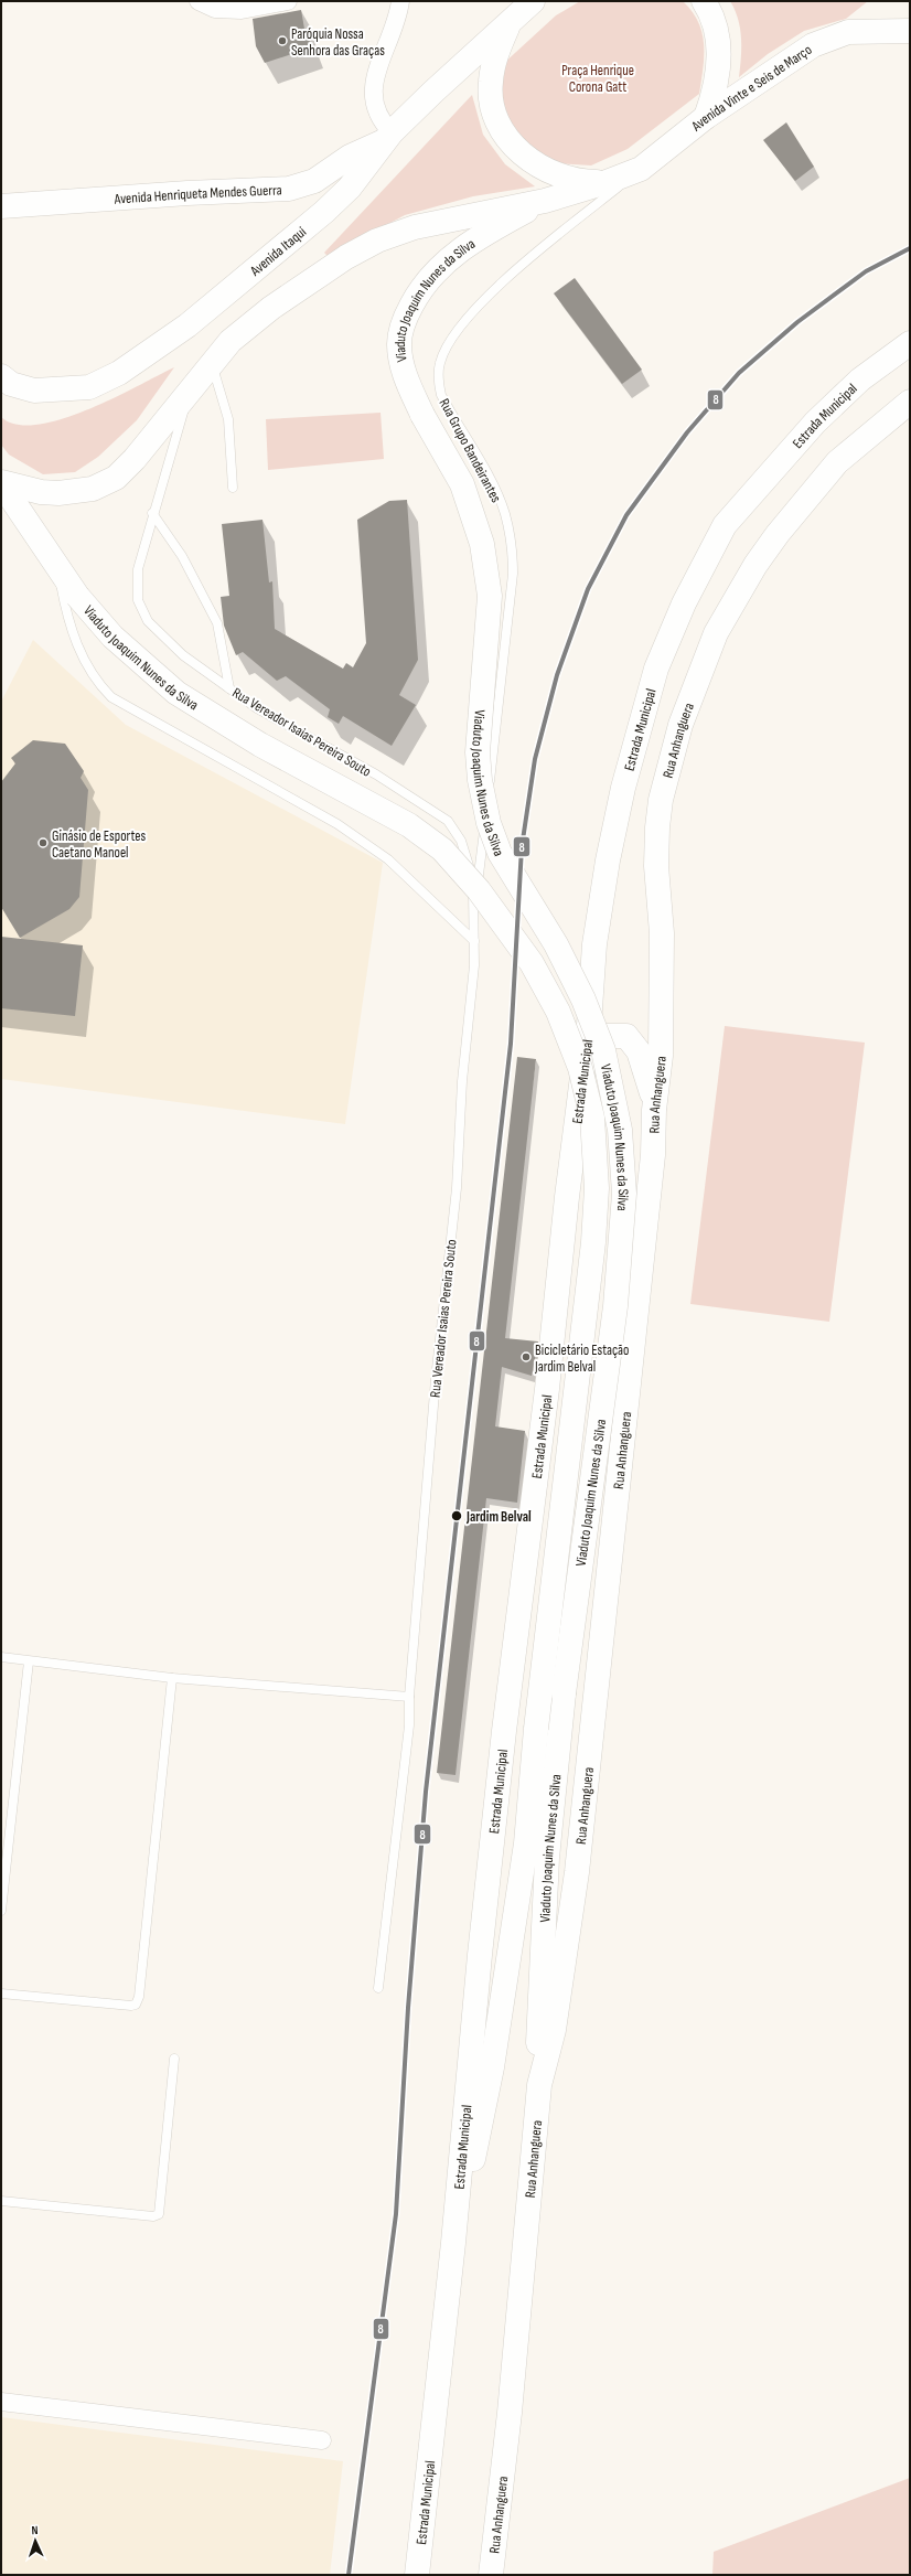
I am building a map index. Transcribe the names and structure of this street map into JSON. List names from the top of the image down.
{
  "streets": {
    "main road": [
      "Avenida Vinte e Seis de Março",
      "Avenida Henriqueta Mendes Guerra",
      "Avenida Itaqui",
      "Viaduto Joaquim Nunes da Silva",
      "Estrada Municipal",
      "Rua Anhanguera"
    ],
    "lane": ["Rua Grupo Bandeirantes", "Rua Vereador Isaias Pereira Souto"]
  },
  "crossings": [
    ["Avenida Vinte e Seis de Março", "Viaduto Joaquim Nunes da Silva"],
    ["Avenida Vinte e Seis de Março", "Rua Grupo Bandeirantes"],
    ["Avenida Henriqueta Mendes Guerra", "Avenida Itaqui"],
    ["Viaduto Joaquim Nunes da Silva", "Estrada Municipal"],
    ["Viaduto Joaquim Nunes da Silva", "Rua Anhanguera"],
    ["Rua Grupo Bandeirantes", "Rua Vereador Isaias Pereira Souto"]
  ],
  "parks": ["Praça Henrique Corona Gatt"],
  "places": [
    "Paróquia Nossa Senhora das Graças",
    "Ginásio de Esportes Caetano Manoel",
    "Bicicletário Estação Jardim Belval",
    "Jardim Belval"
  ],
  "lines": ["transit line 8"],
  "north": "top"
}
